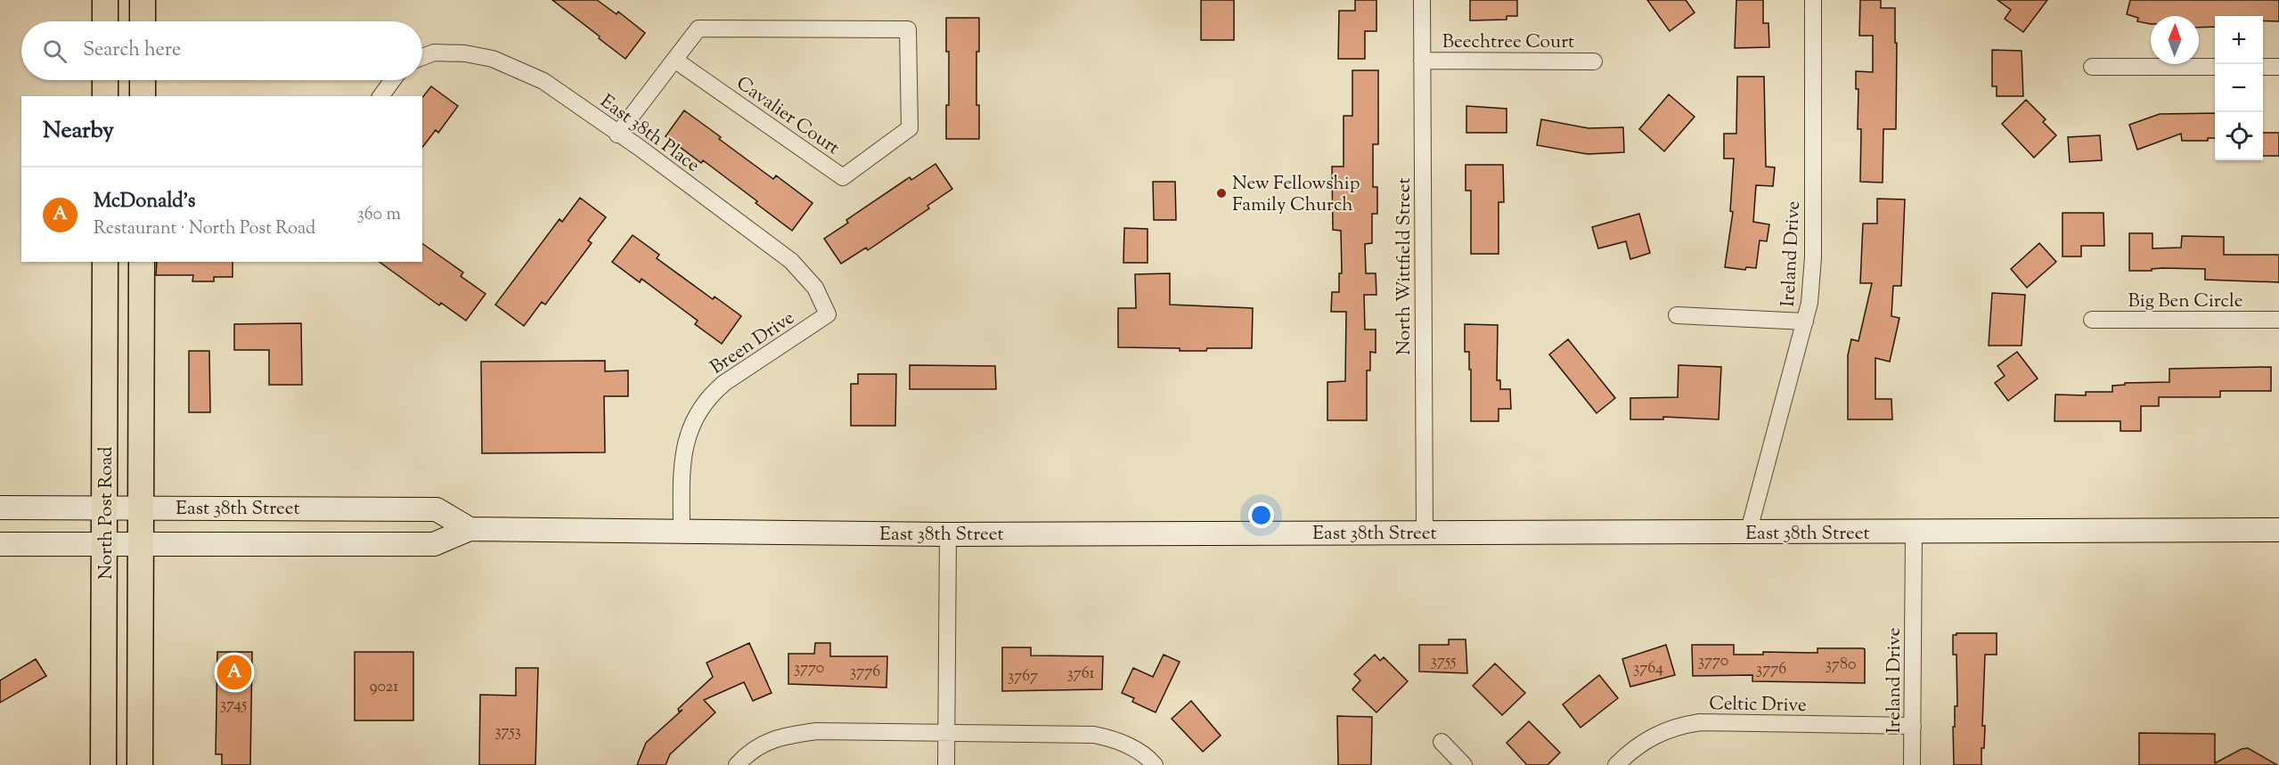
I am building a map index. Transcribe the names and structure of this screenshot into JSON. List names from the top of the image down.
{
  "streets": {
    "main road": ["East 38th Street", "North Post Road"],
    "street": [
      "Beechtree Court",
      "Cavalier Court",
      "East 38th Place",
      "Ireland Drive",
      "North Wittfield Street",
      "Big Ben Circle",
      "Breen Drive",
      "Celtic Drive"
    ]
  },
  "crossings": [
    ["Beechtree Court", "North Wittfield Street"],
    ["Cavalier Court", "East 38th Place"],
    ["East 38th Place", "Breen Drive"],
    ["Ireland Drive", "East 38th Street"],
    ["Ireland Drive", "Celtic Drive"],
    ["North Wittfield Street", "East 38th Street"],
    ["Breen Drive", "East 38th Street"],
    ["East 38th Street", "North Post Road"]
  ],
  "places": ["New Fellowship Family Church"],
  "house_numbers": [
    "3755",
    "3770",
    "3780",
    "3770",
    "3764",
    "3776",
    "3776",
    "3761",
    "3767",
    "9021",
    "3745",
    "3753"
  ],
  "north": "top",
  "page": {
    "map_buttons": ["+", "−"],
    "search": "Search here",
    "heading": "Nearby",
    "list": [
      {
        "mark": "A",
        "name": "McDonald's",
        "note": "Restaurant · North Post Road",
        "value": "360 m"
      }
    ],
    "pins": "A"
  }
}
